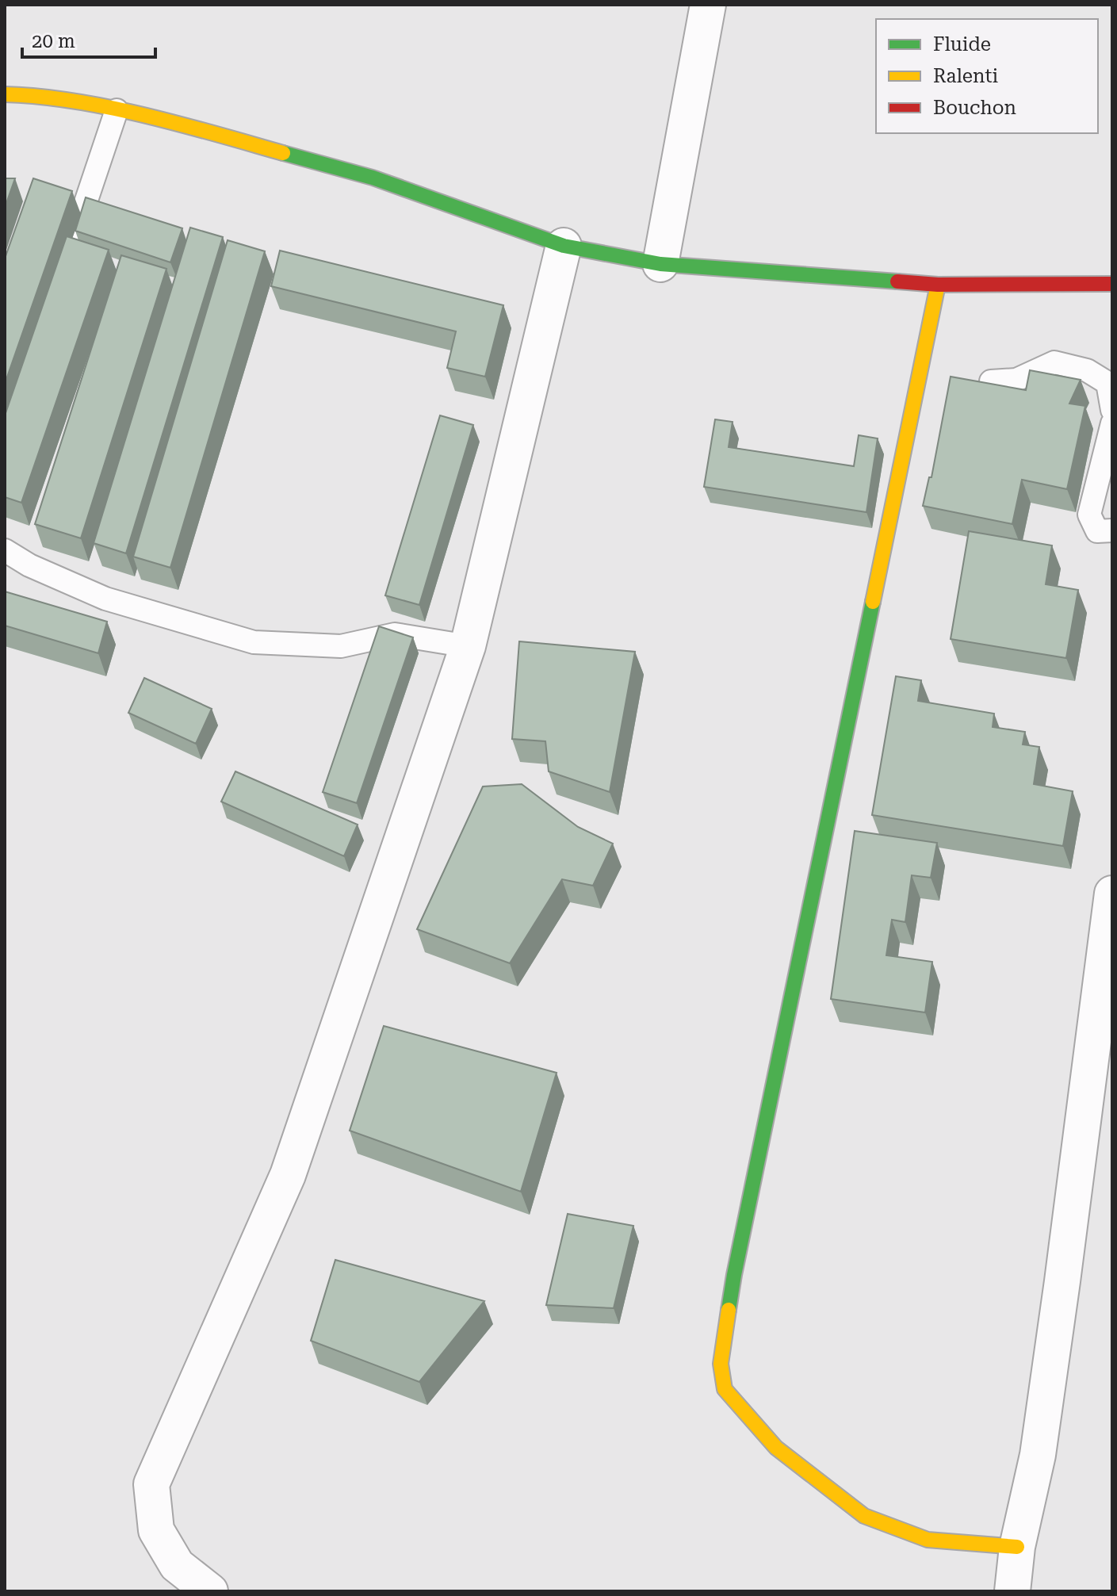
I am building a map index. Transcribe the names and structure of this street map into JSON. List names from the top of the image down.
{
  "legend": ["Fluide", "Ralenti", "Bouchon"],
  "scale_bar": "20 m"
}
